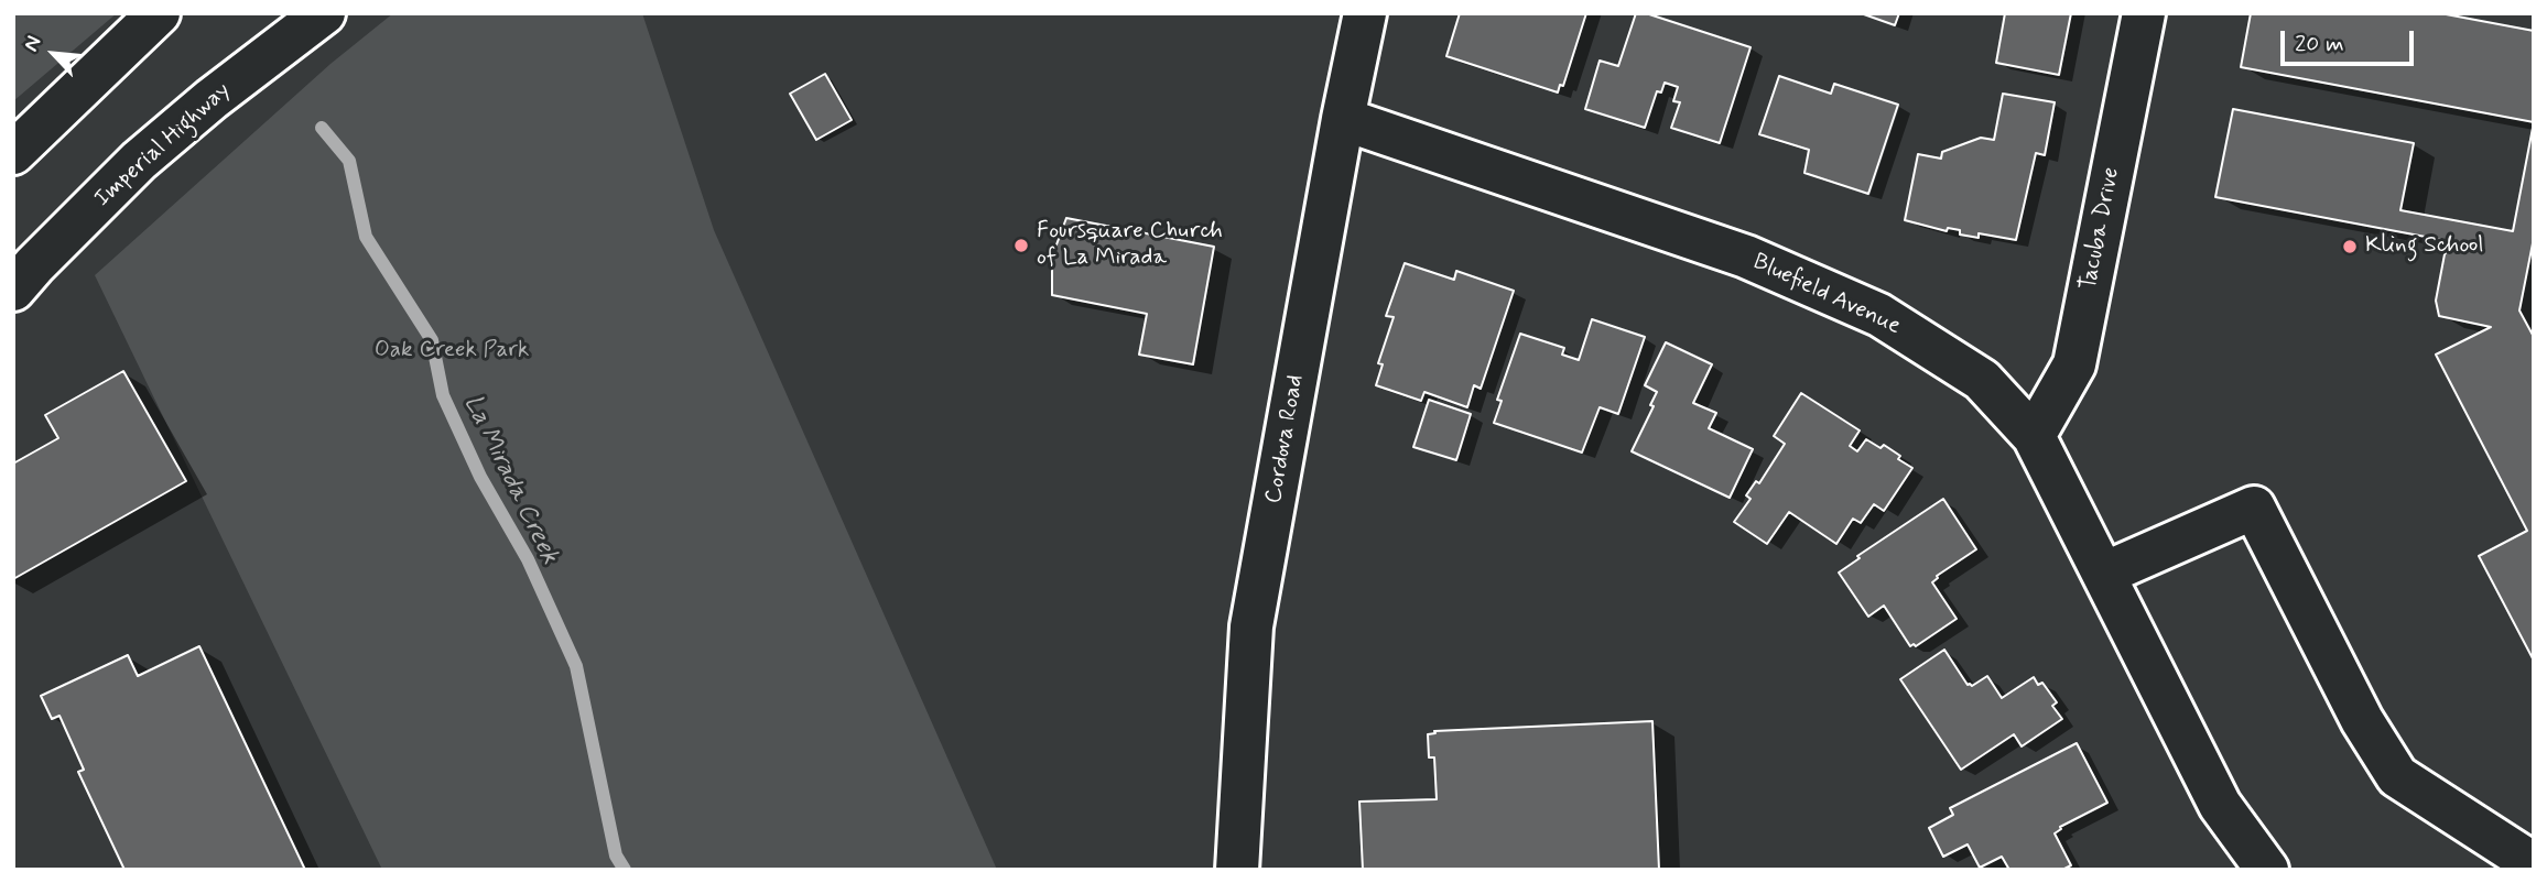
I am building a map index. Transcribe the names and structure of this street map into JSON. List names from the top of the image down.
{
  "streets": {
    "street": [
      "Imperial Highway",
      "Tacuba Drive",
      "Bluefield Avenue",
      "Cordova Road"
    ]
  },
  "crossings": [
    ["Tacuba Drive", "Bluefield Avenue"],
    ["Bluefield Avenue", "Cordova Road"]
  ],
  "water": ["La Mirada Creek"],
  "parks": ["Oak Creek Park"],
  "places": ["Foursquare Church of La Mirada", "Kling School"],
  "scale_bar": "20 m",
  "north": "top left"
}
